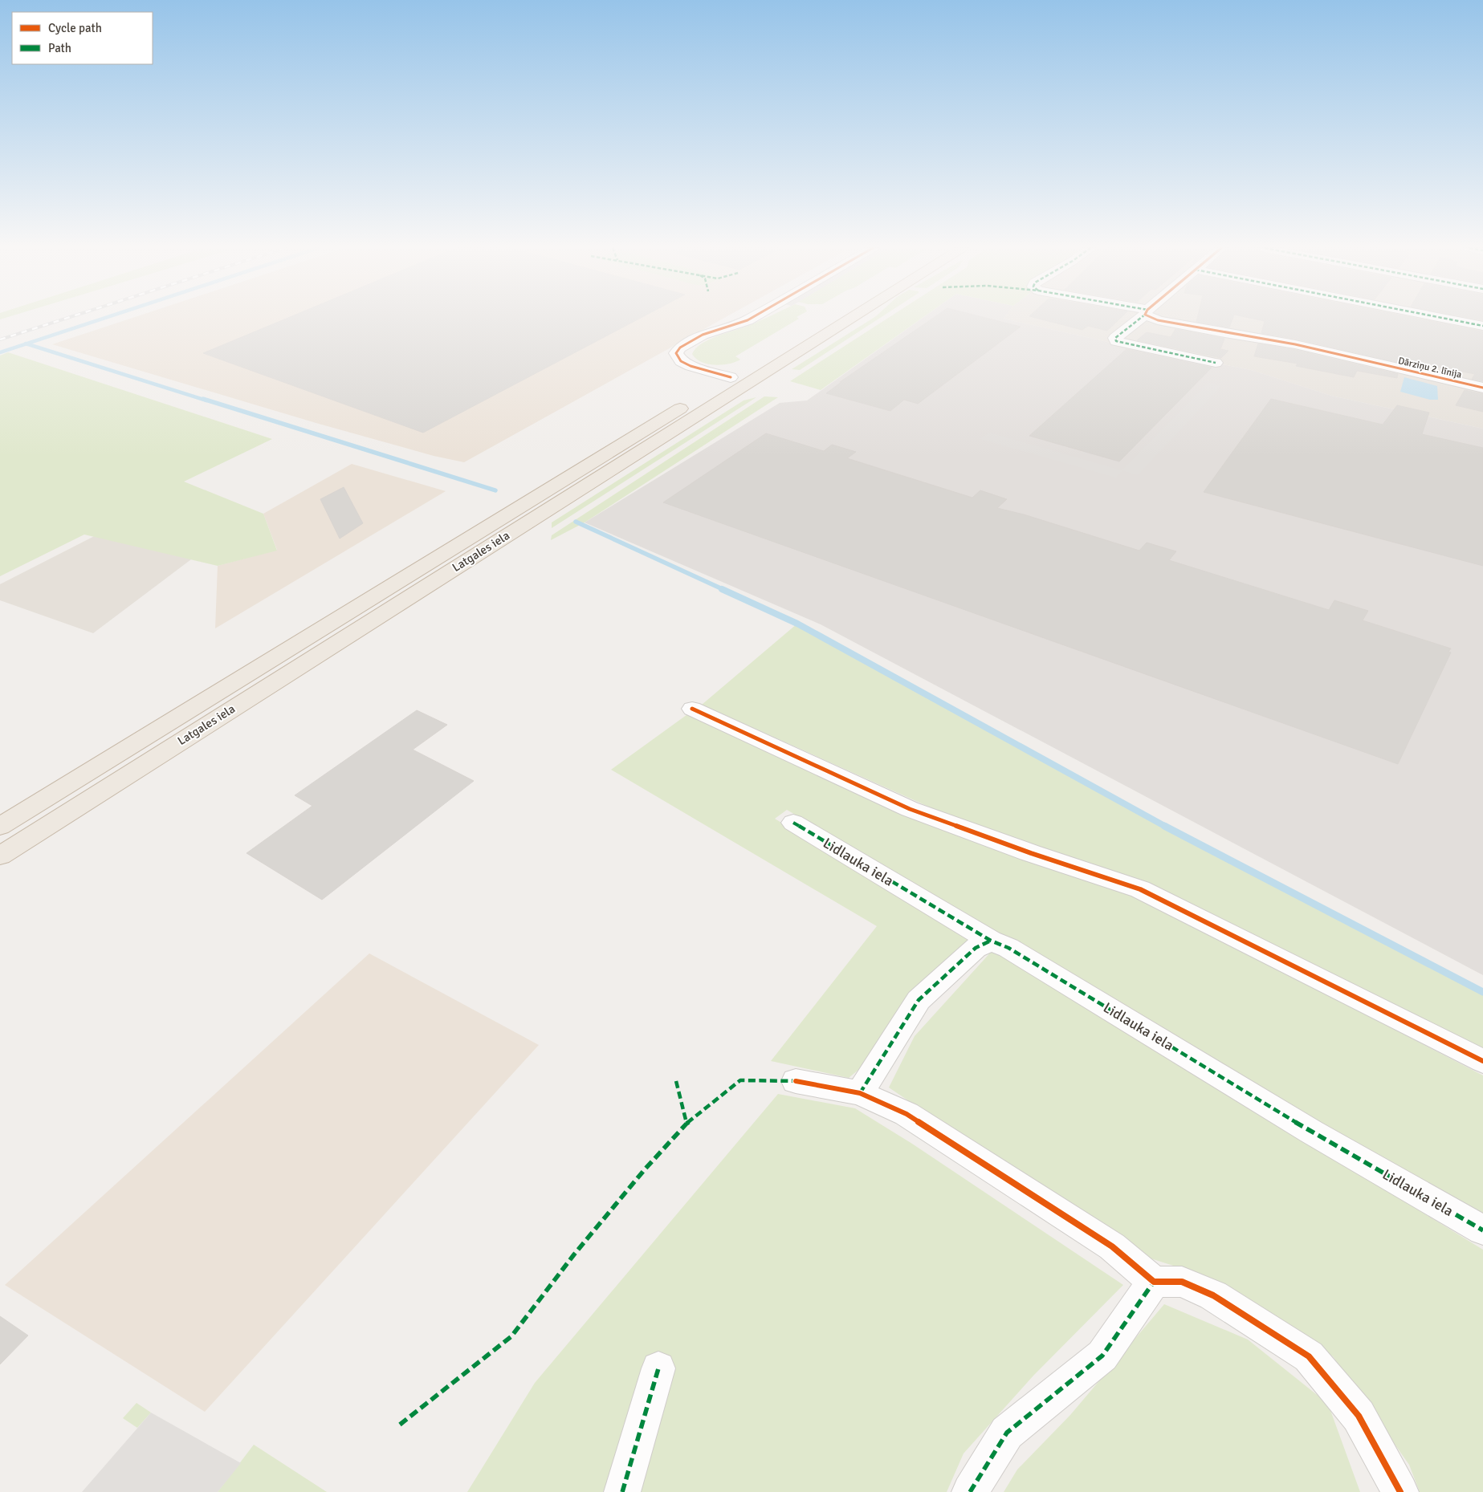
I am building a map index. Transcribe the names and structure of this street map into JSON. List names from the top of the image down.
{
  "streets": {
    "highway": ["Latgales iela"],
    "street": ["Dārziņu 2. līnija", "Lidlauka iela"]
  },
  "legend": ["Cycle path", "Path"]
}
